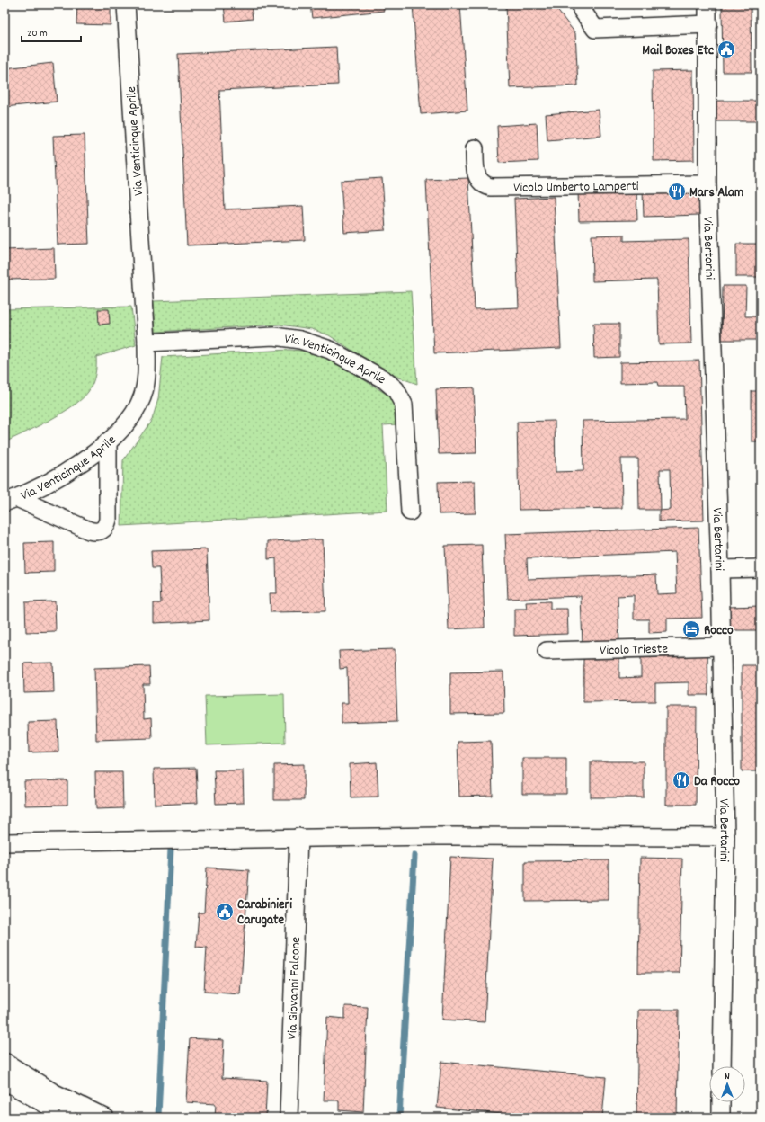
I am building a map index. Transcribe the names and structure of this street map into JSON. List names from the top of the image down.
{
  "streets": {
    "street": [
      "Via Venticinque Aprile",
      "Vicolo Umberto Lamperti",
      "Via Bertarini",
      "Vicolo Trieste",
      "Via Giovanni Falcone"
    ]
  },
  "crossings": [
    ["Vicolo Umberto Lamperti", "Via Bertarini"],
    ["Via Bertarini", "Vicolo Trieste"]
  ],
  "places": {
    "public building": ["Mail Boxes Etc", "Carabinieri Carugate"],
    "restaurant": ["Mars Alam", "Da Rocco"],
    "hotel": ["Rocco"]
  },
  "scale_bar": "20 m",
  "north": "top"
}
